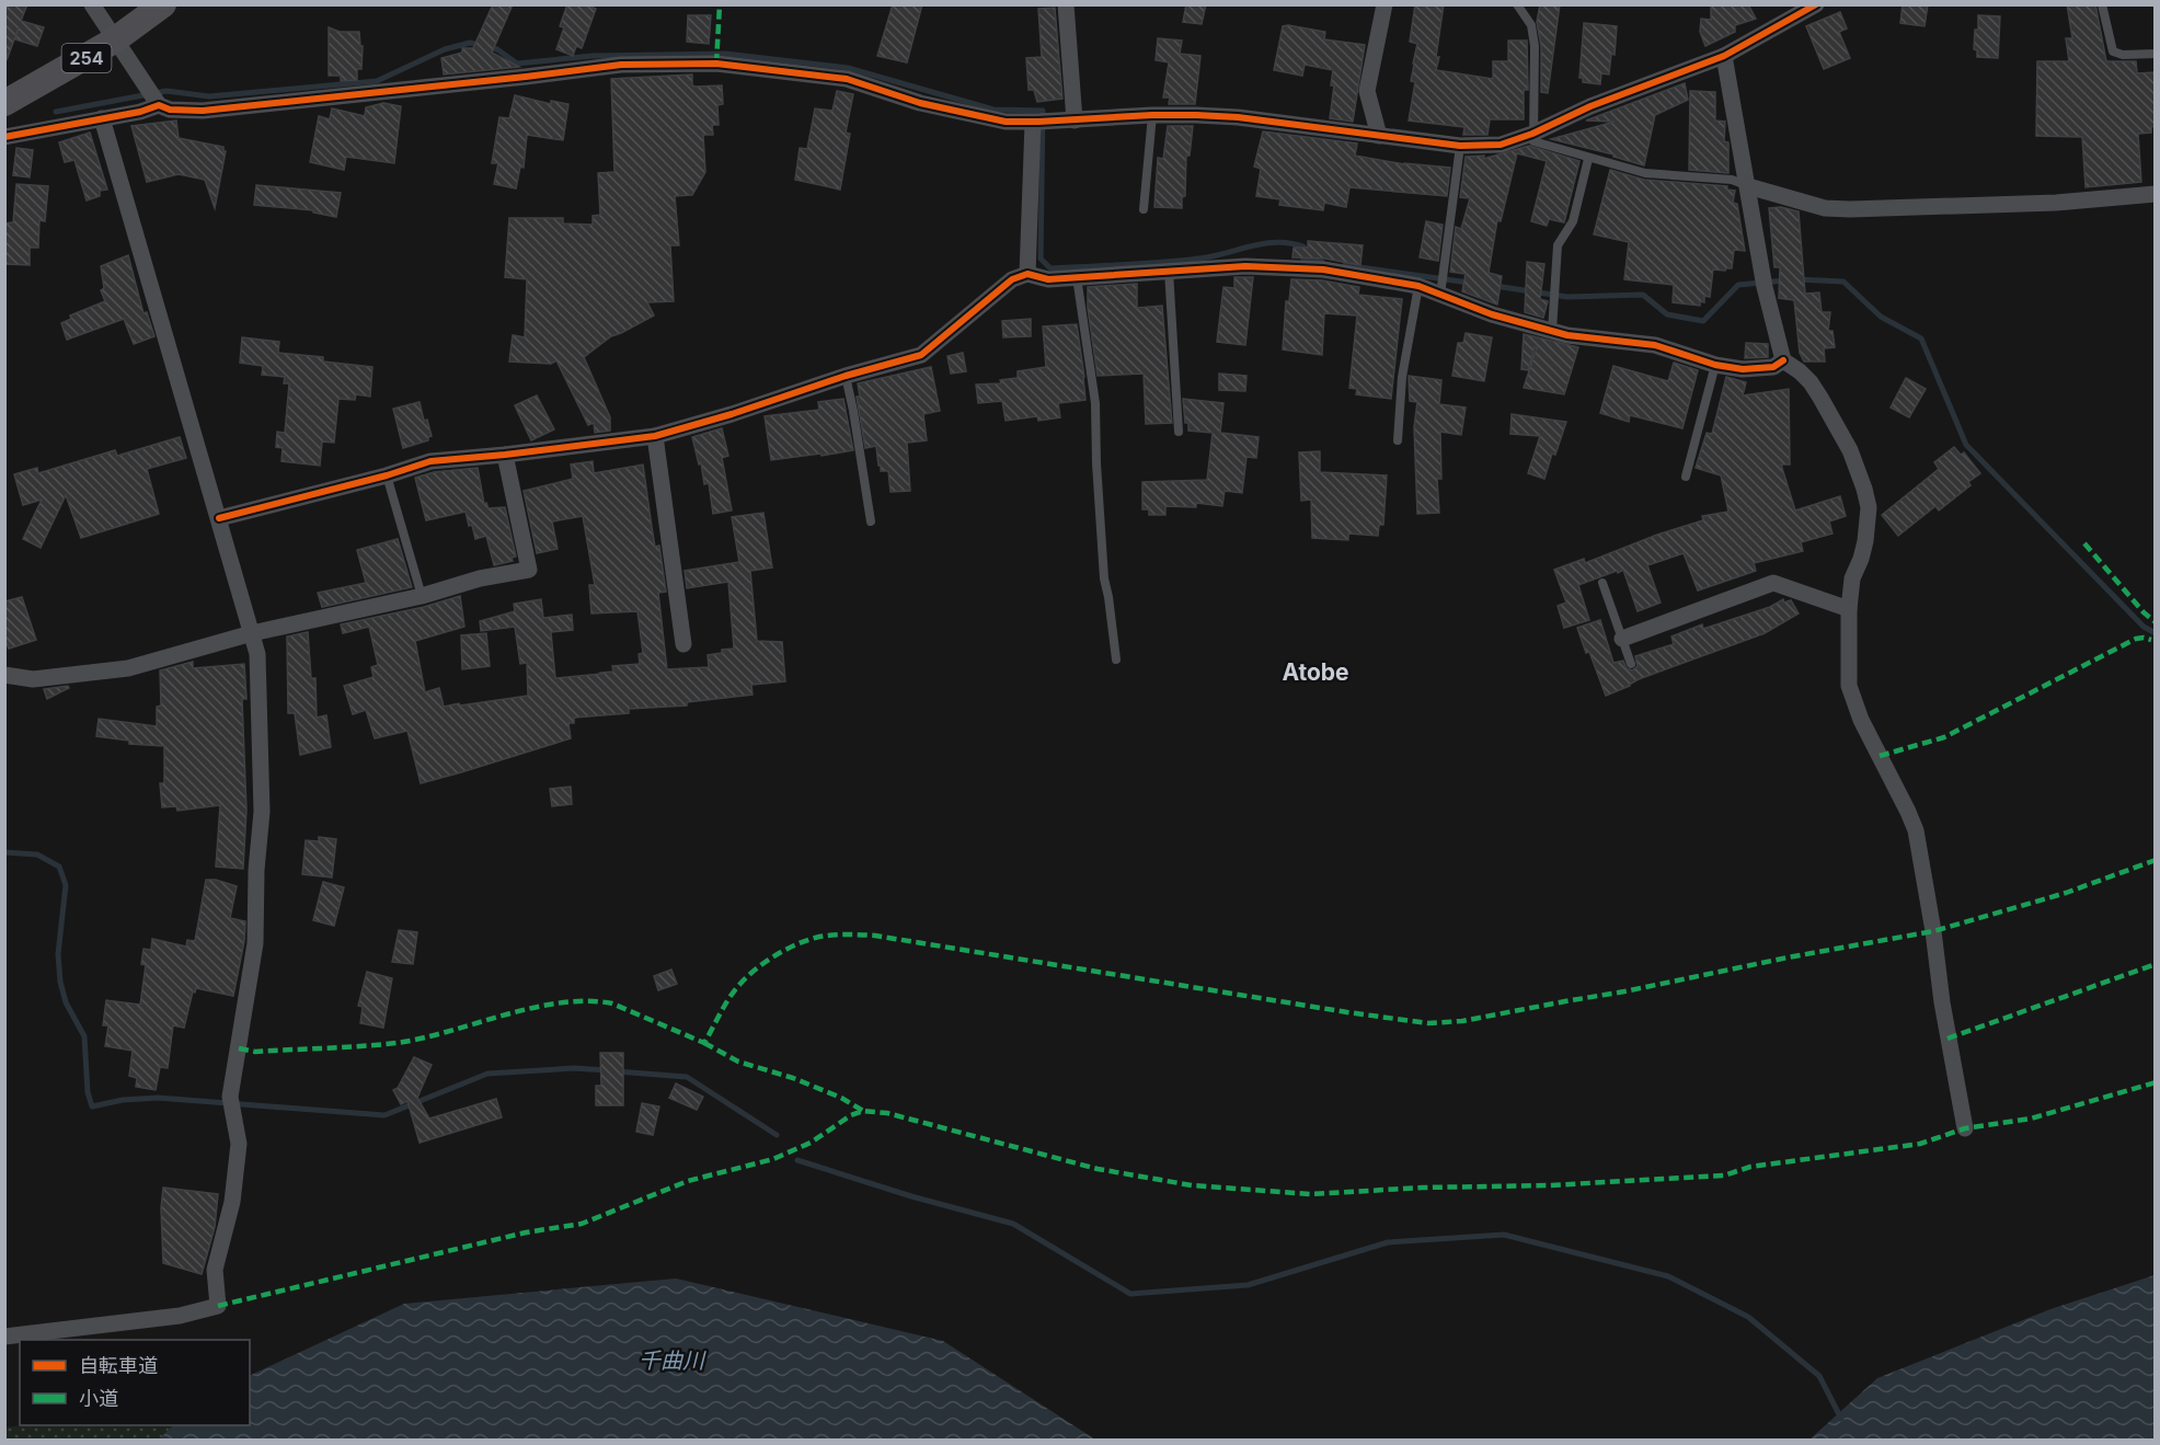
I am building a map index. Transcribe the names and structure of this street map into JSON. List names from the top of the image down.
{
  "streets": {
    "highway": ["254"]
  },
  "districts": ["Atobe"],
  "water": ["千曲川"],
  "legend": ["自転車道", "小道"]
}
